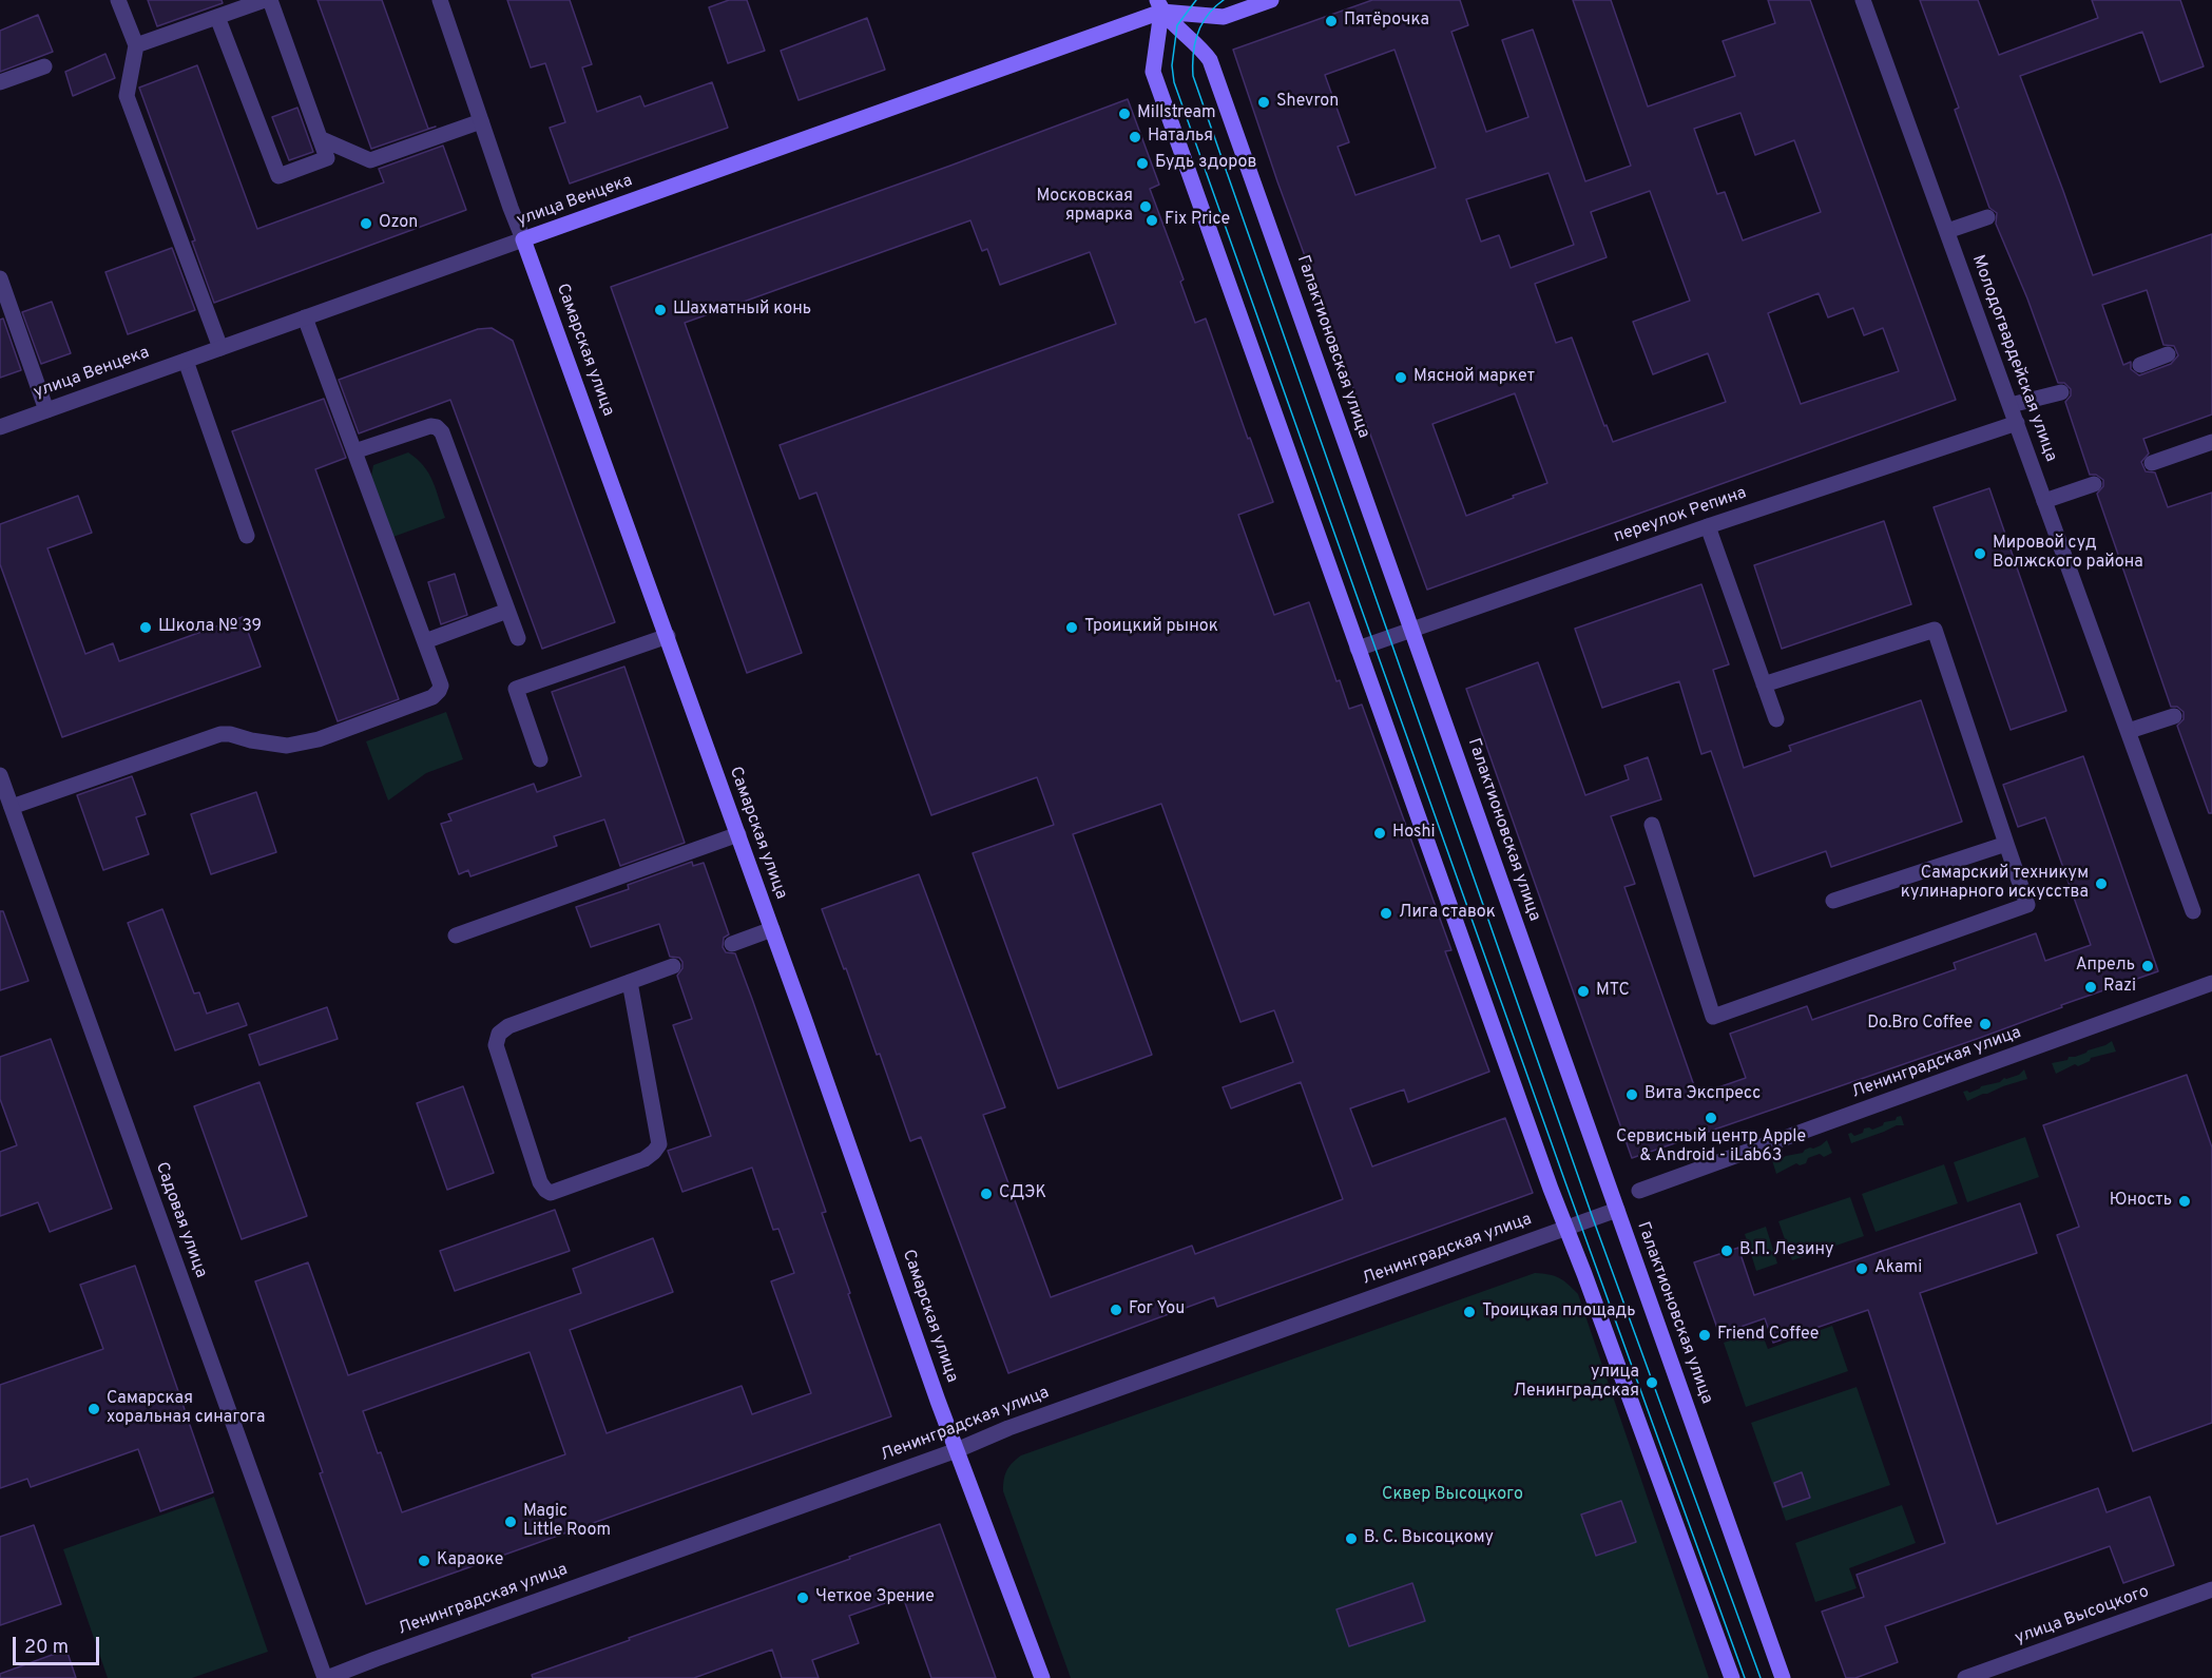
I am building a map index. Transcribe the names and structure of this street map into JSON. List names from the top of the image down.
{
  "streets": {
    "main road": ["улица Венцека", "Галактионовская улица", "Самарская улица"],
    "street": [
      "Молодогвардейская улица",
      "переулок Репина",
      "Ленинградская улица",
      "Садовая улица",
      "улица Высоцкого"
    ]
  },
  "crossings": [
    ["улица Венцека", "Галактионовская улица"],
    ["улица Венцека", "Самарская улица"],
    ["Галактионовская улица", "переулок Репина"],
    ["Галактионовская улица", "Ленинградская улица"],
    ["Самарская улица", "Ленинградская улица"],
    ["Молодогвардейская улица", "переулок Репина"],
    ["Ленинградская улица", "Садовая улица"]
  ],
  "parks": ["Сквер Высоцкого"],
  "places": [
    "Пятёрочка",
    "Shevron",
    "Millstream",
    "Наталья",
    "Будь здоров",
    "Московская ярмарка",
    "Fix Price",
    "Ozon",
    "Шахматный конь",
    "Мясной маркет",
    "Мировой суд Волжского района",
    "Школа № 39",
    "Троицкий рынок",
    "Hoshi",
    "Самарский техникум кулинарного искусства",
    "Лига ставок",
    "Апрель",
    "Razi",
    "МТС",
    "Do.Bro Coffee",
    "Вита Экспресс",
    "Сервисный центр Apple & Android - iLab63",
    "СДЭК",
    "Юность",
    "В.П. Лезину",
    "Akami",
    "For You",
    "Троицкая площадь",
    "Friend Coffee",
    "улица Ленинградская",
    "Самарская хоральная синагога",
    "Magic Little Room",
    "В. С. Высоцкому",
    "Караоке",
    "Четкое Зрение"
  ],
  "scale_bar": "20 m"
}
